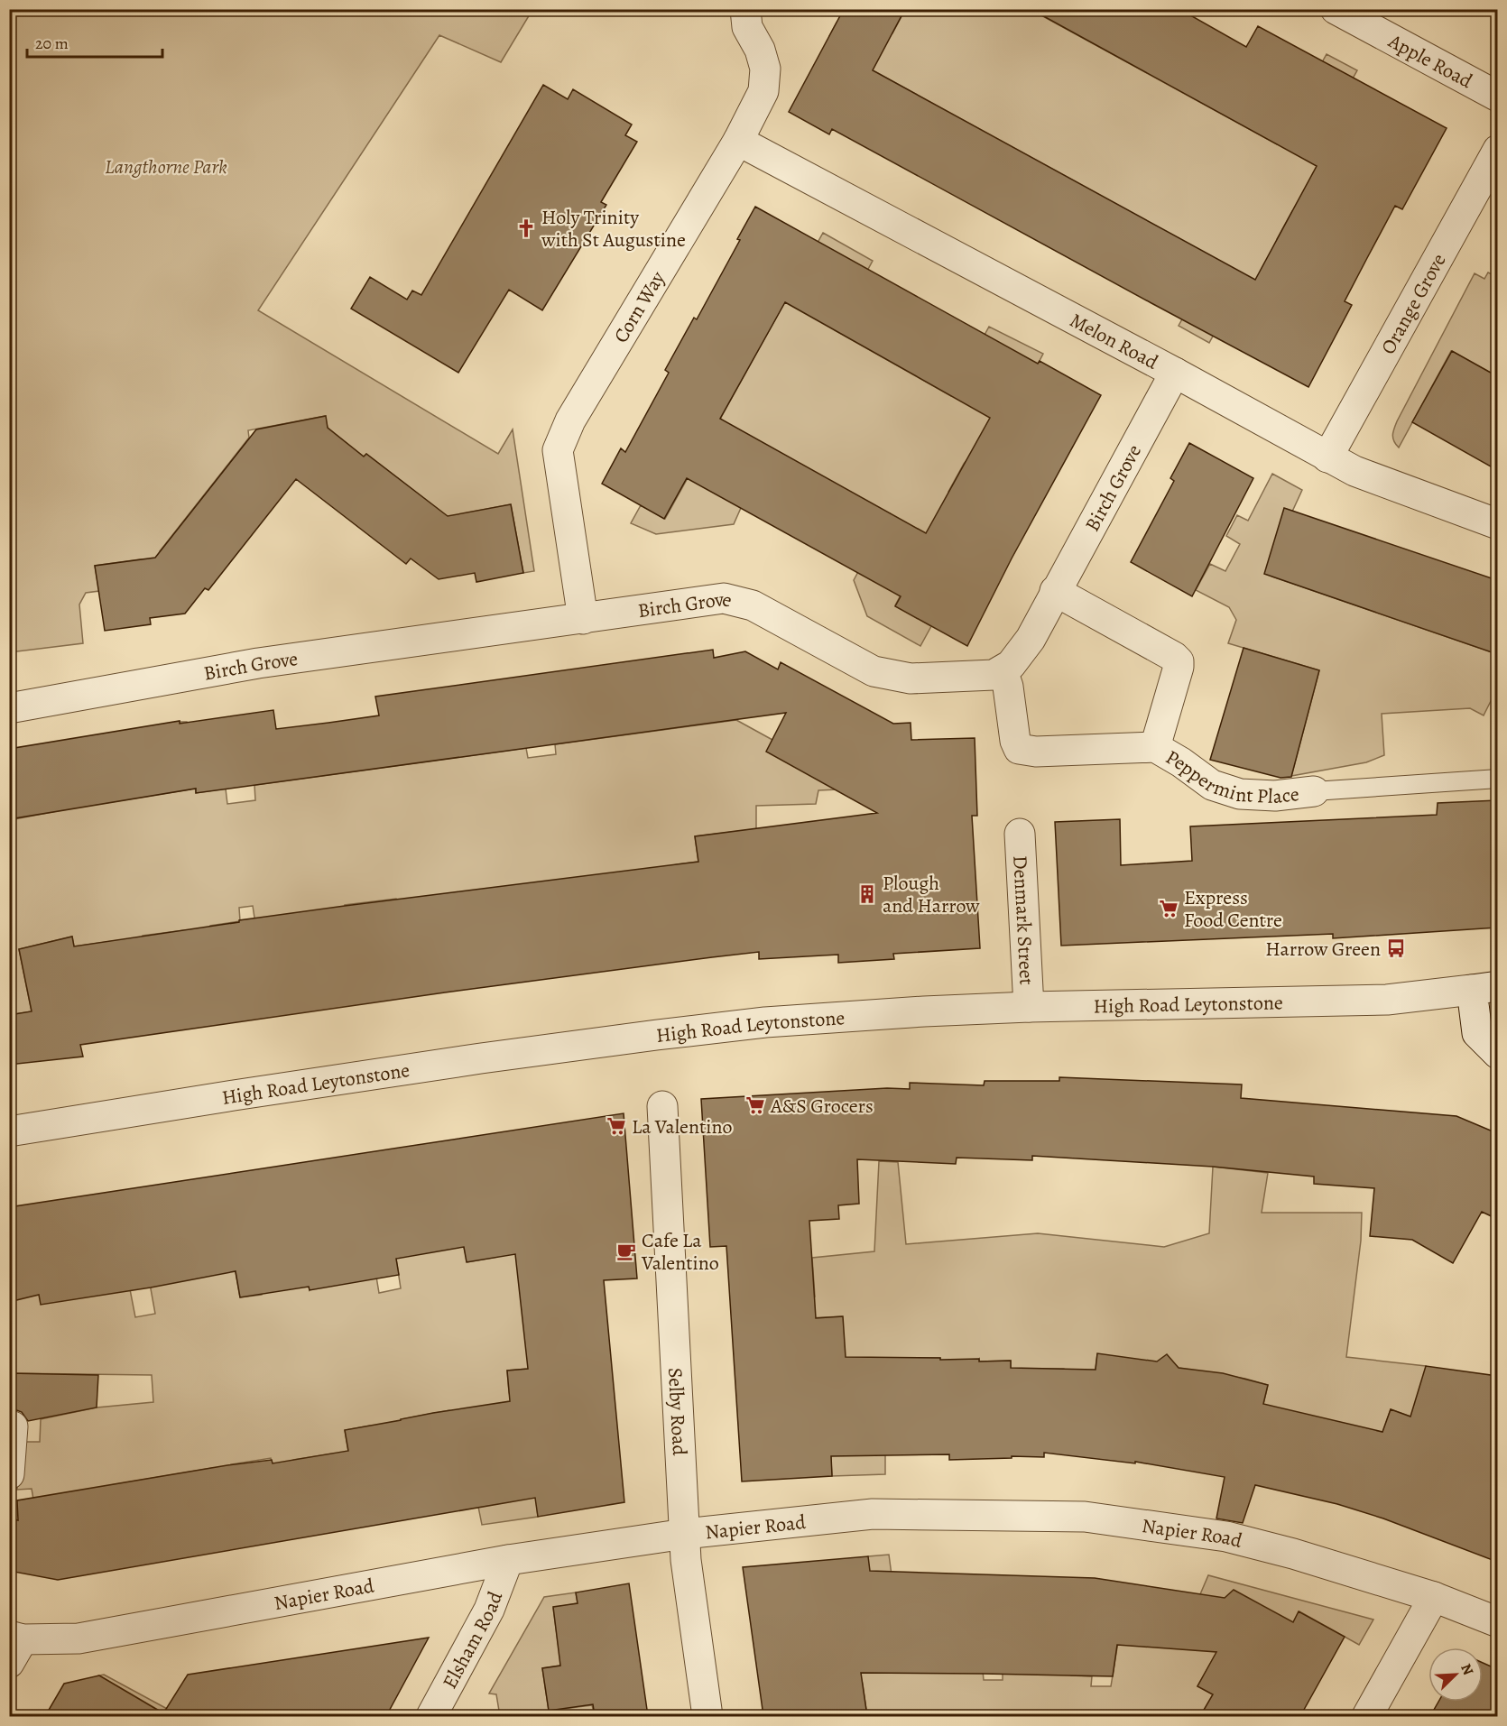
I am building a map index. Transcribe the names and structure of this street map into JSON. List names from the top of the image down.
{
  "streets": {
    "street": [
      "Apple Road",
      "Orange Grove",
      "Corn Way",
      "Melon Road",
      "Birch Grove",
      "Peppermint Place",
      "Denmark Street",
      "High Road Leytonstone",
      "Selby Road",
      "Napier Road",
      "Elsham Road"
    ]
  },
  "crossings": [
    ["Orange Grove", "Melon Road"],
    ["Corn Way", "Melon Road"],
    ["Corn Way", "Birch Grove"],
    ["Melon Road", "Birch Grove"],
    ["Birch Grove", "Peppermint Place"],
    ["Denmark Street", "High Road Leytonstone"],
    ["Selby Road", "Napier Road"],
    ["Napier Road", "Elsham Road"]
  ],
  "parks": ["Langthorne Park"],
  "places": {
    "church": ["Holy Trinity with St Augustine"],
    "building": ["Plough and Harrow"],
    "supermarket": ["Express Food Centre", "A&S Grocers", "La Valentino"],
    "bus stop": ["Harrow Green"],
    "cafe": ["Cafe La Valentino"]
  },
  "scale_bar": "20 m",
  "north": "top right"
}
